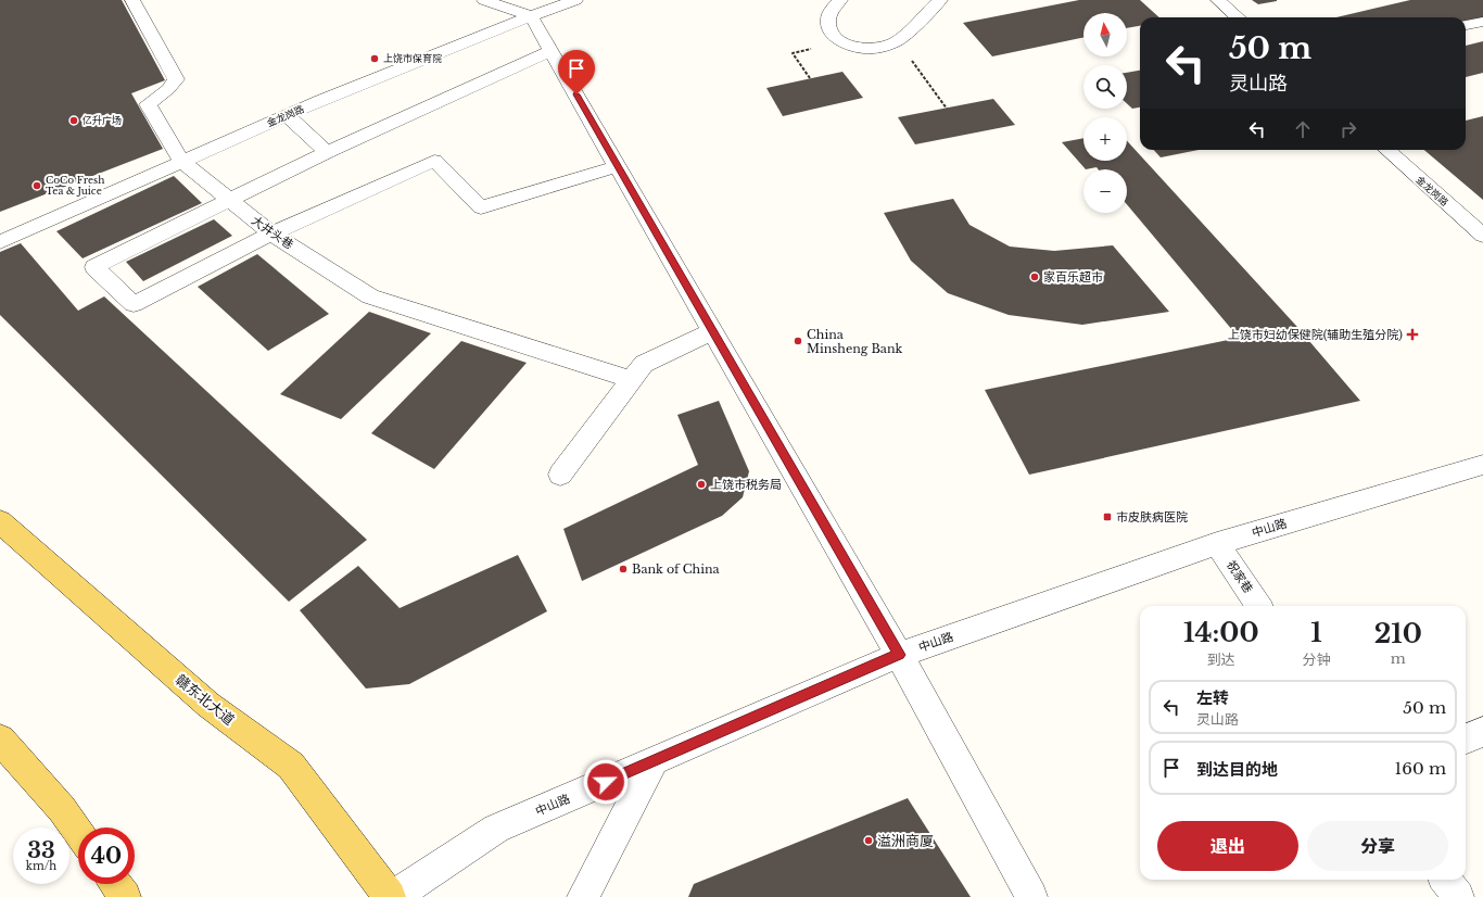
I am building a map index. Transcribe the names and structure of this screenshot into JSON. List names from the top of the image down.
{
  "streets": {
    "main road": ["赣东北大道"],
    "street": [
      "金龙岗路",
      "大井头巷",
      "中山路",
      "祝家巷"
    ]
  },
  "crossings": [
    ["金龙岗路", "大井头巷"],
    ["中山路", "祝家巷"]
  ],
  "places": {
    "other": [
      "上饶市保育院",
      "亿升广场",
      "CoCo Fresh Tea & Juice",
      "家百乐超市",
      "China Minsheng Bank",
      "上饶市税务局",
      "Bank of China",
      "溢洲商厦"
    ],
    "health": ["上饶市妇幼保健院(辅助生殖分院)"],
    "transit": ["市皮肤病医院"]
  },
  "north": "top",
  "page": {
    "map_buttons": ["+", "−"],
    "turn": ["50 m", "灵山路"],
    "eta": [
      "14:00",
      "到达",
      "1",
      "分钟",
      "210",
      "m"
    ],
    "list": [
      {
        "name": "左转",
        "note": "灵山路",
        "value": "50 m"
      },
      {
        "name": "到达目的地",
        "value": "160 m"
      }
    ],
    "buttons": ["退出", "分享"],
    "speed": "33 km/h",
    "limit": "40"
  }
}
